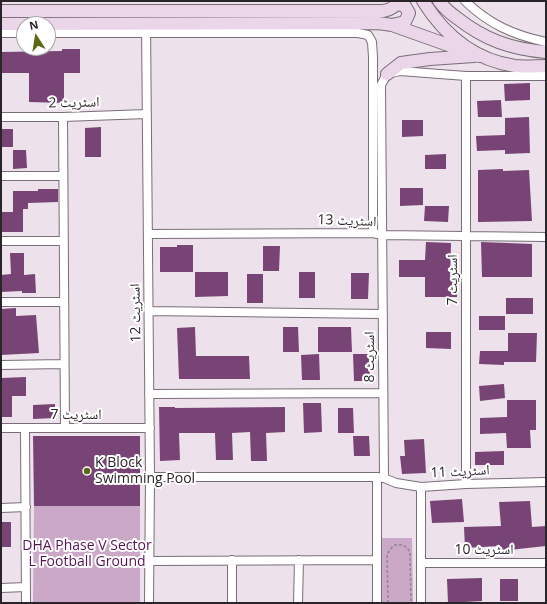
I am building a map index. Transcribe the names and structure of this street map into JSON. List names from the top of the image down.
{
  "streets": {
    "street": [
      "اسٹریٹ 2",
      "اسٹریٹ 13",
      "اسٹریٹ 7",
      "اسٹریٹ 12",
      "اسٹریٹ 8",
      "اسٹریٹ 11",
      "اسٹریٹ 10"
    ]
  },
  "crossings": [
    ["اسٹریٹ 2", "اسٹریٹ 12"],
    ["اسٹریٹ 13", "اسٹریٹ 7"],
    ["اسٹریٹ 13", "اسٹریٹ 12"],
    ["اسٹریٹ 13", "اسٹریٹ 8"],
    ["اسٹریٹ 7", "اسٹریٹ 12"],
    ["اسٹریٹ 7", "اسٹریٹ 11"],
    ["اسٹریٹ 12", "اسٹریٹ 11"],
    ["اسٹریٹ 8", "اسٹریٹ 11"]
  ],
  "parks": ["DHA Phase V Sector L Football Ground"],
  "places": ["K Block Swimming Pool"],
  "north": "top"
}
